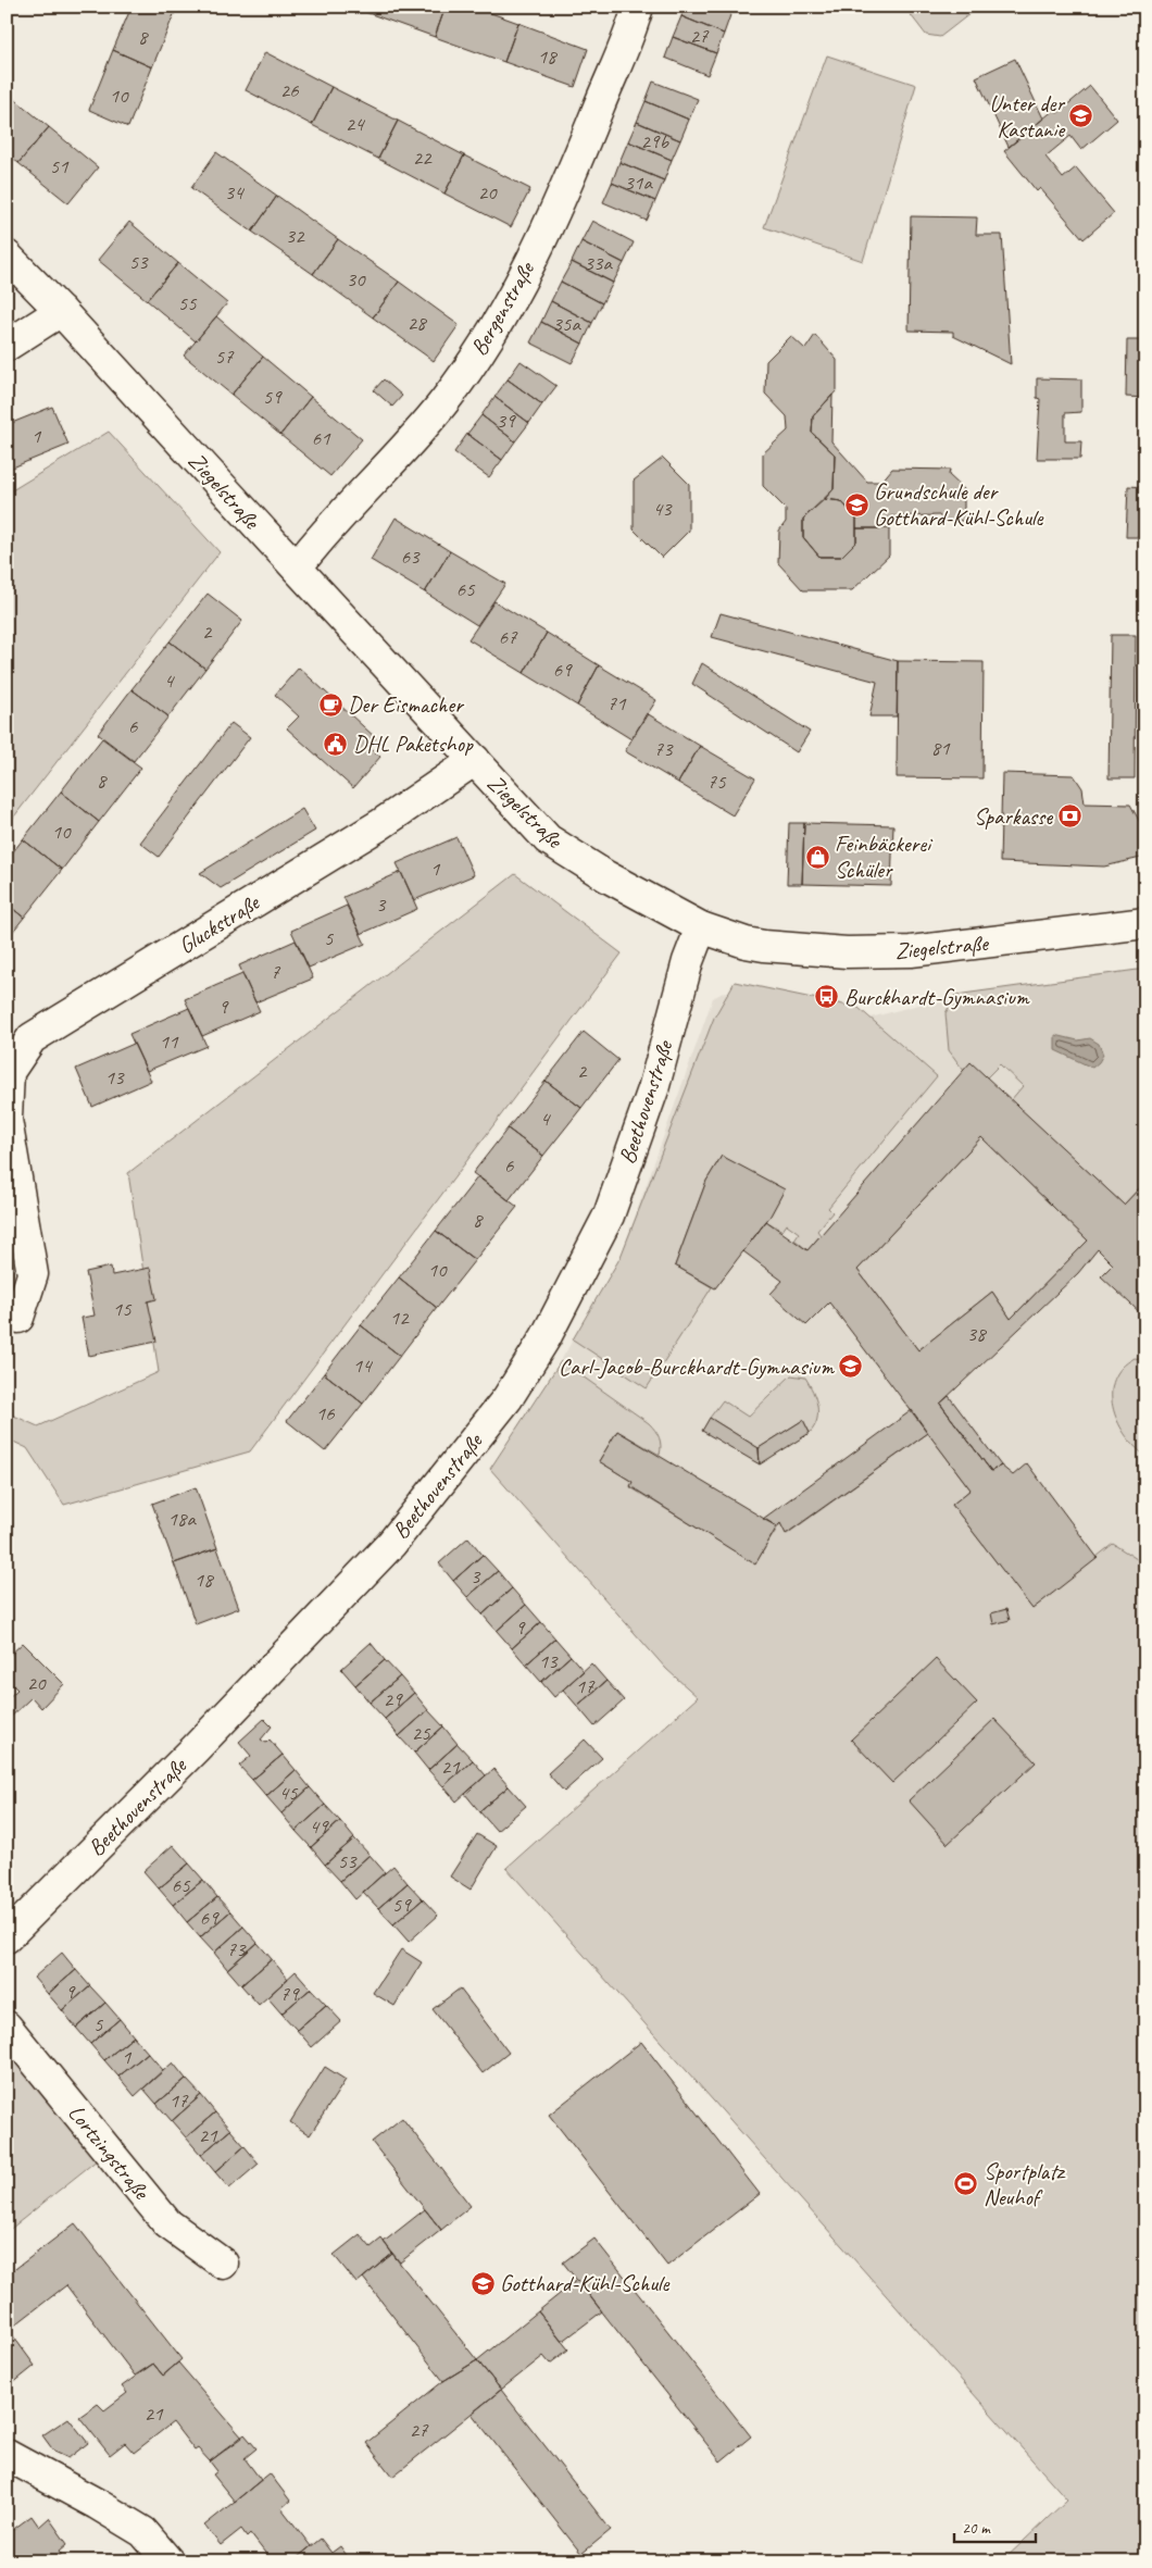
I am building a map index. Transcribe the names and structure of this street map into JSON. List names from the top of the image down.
{
  "streets": {
    "street": [
      "Bergenstraße",
      "Ziegelstraße",
      "Gluckstraße",
      "Beethovenstraße",
      "Lortzingstraße"
    ]
  },
  "crossings": [
    ["Bergenstraße", "Ziegelstraße"],
    ["Ziegelstraße", "Gluckstraße"],
    ["Ziegelstraße", "Beethovenstraße"]
  ],
  "places": {
    "school or university": [
      "Unter der Kastanie",
      "Grundschule der Gotthard-Kühl-Schule",
      "Carl-Jacob-Burckhardt-Gymnasium",
      "Gotthard-Kühl-Schule"
    ],
    "cafe": ["Der Eismacher"],
    "public building": ["DHL Paketshop"],
    "bank": ["Sparkasse"],
    "shop": ["Feinbäckerei Schüler"],
    "bus stop": ["Burckhardt-Gymnasium"],
    "sports": ["Sportplatz Neuhof"]
  },
  "house_numbers": [
    "27",
    "8",
    "18",
    "26",
    "10",
    "24",
    "29b",
    "22",
    "51",
    "31a",
    "34",
    "20",
    "32",
    "53",
    "33a",
    "30",
    "55",
    "28",
    "35a",
    "57",
    "59",
    "39",
    "1",
    "61",
    "43",
    "63",
    "65",
    "2",
    "67",
    "69",
    "4",
    "71",
    "6",
    "81",
    "73",
    "8",
    "75",
    "10",
    "1",
    "3",
    "5",
    "7",
    "9",
    "11",
    "2",
    "13",
    "4",
    "6",
    "8",
    "10",
    "15",
    "12",
    "38",
    "14",
    "16",
    "18a",
    "3",
    "18",
    "9",
    "13",
    "20",
    "17",
    "29",
    "25",
    "21",
    "45",
    "49",
    "53",
    "65",
    "59",
    "69",
    "73",
    "9",
    "79",
    "5",
    "1",
    "17",
    "21",
    "21",
    "27"
  ],
  "scale_bar": "20 m"
}
